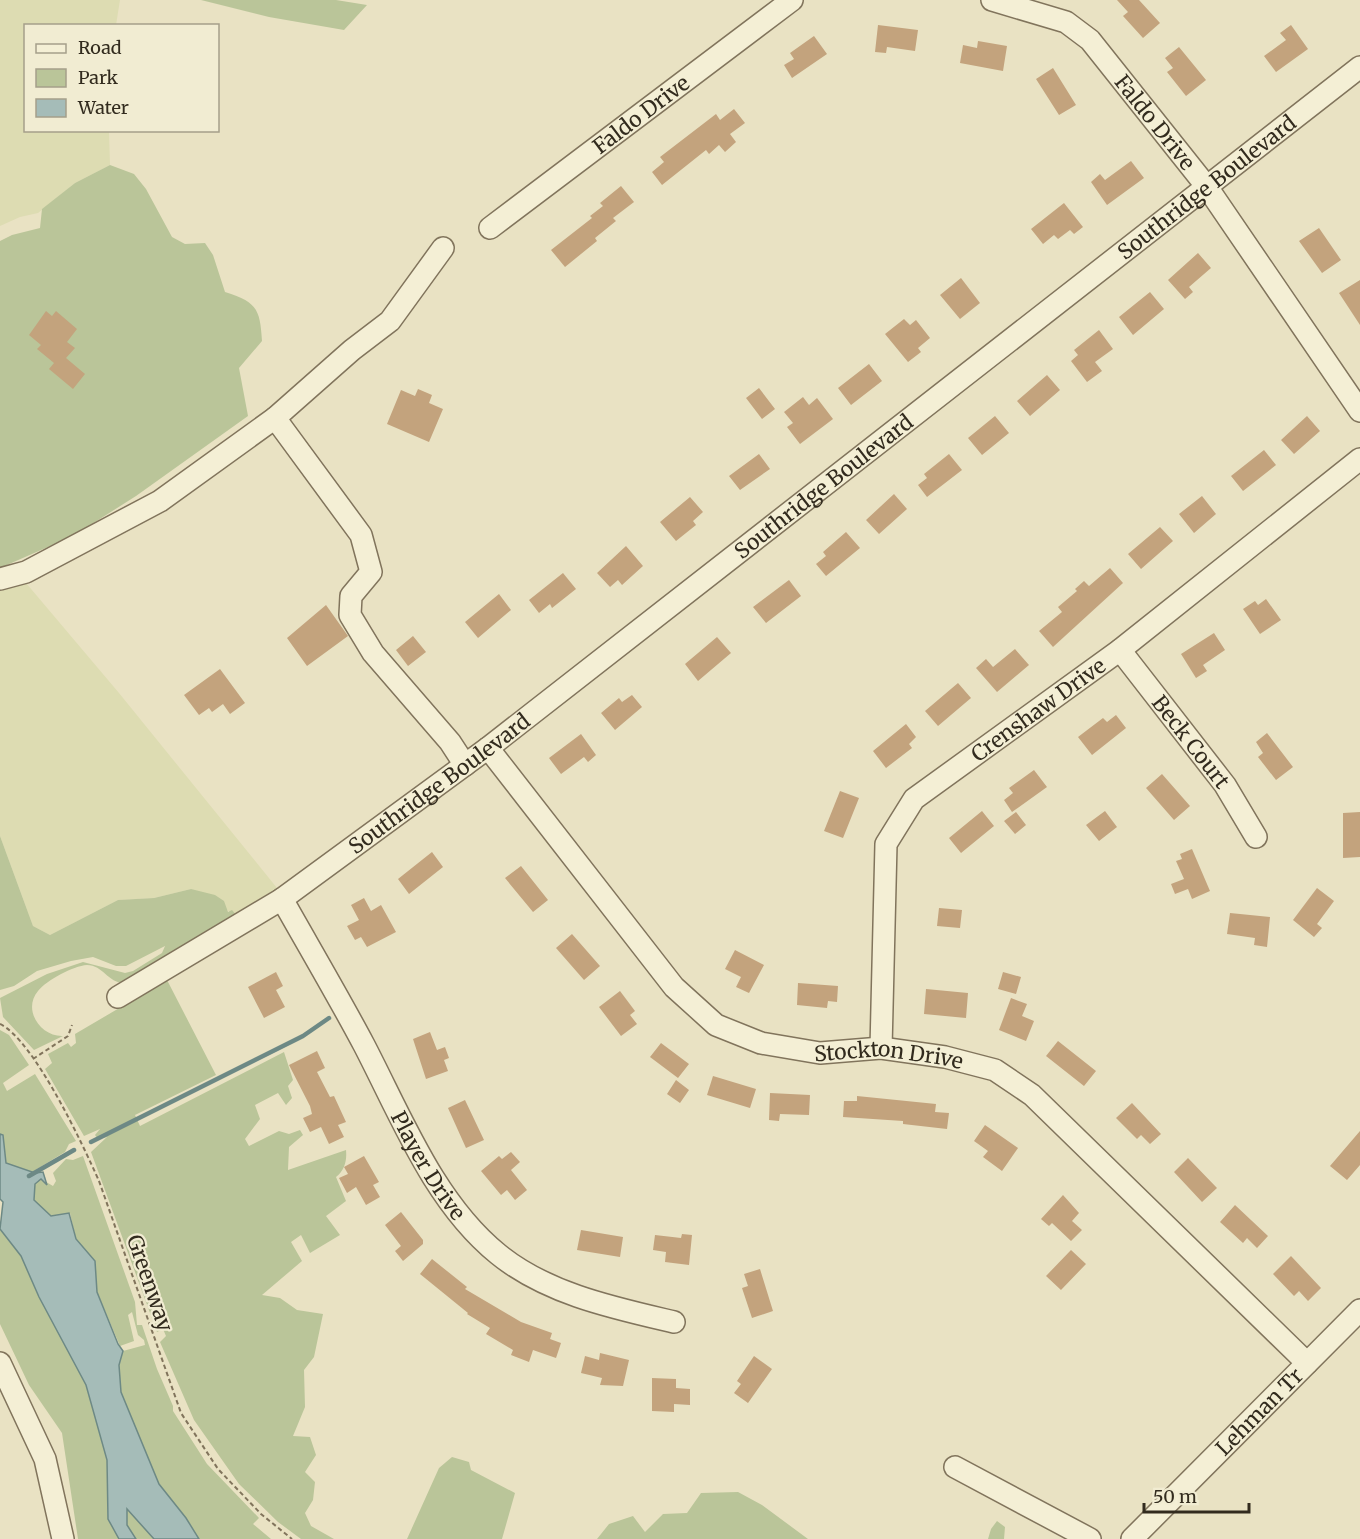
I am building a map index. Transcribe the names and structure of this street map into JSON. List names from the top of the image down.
{
  "streets": {
    "street": [
      "Faldo Drive",
      "Southridge Boulevard",
      "Crenshaw Drive",
      "Beck Court",
      "Stockton Drive",
      "Player Drive",
      "Lehman Tr"
    ],
    "path": ["Greenway"]
  },
  "crossings": [
    ["Faldo Drive", "Southridge Boulevard"],
    ["Southridge Boulevard", "Stockton Drive"],
    ["Southridge Boulevard", "Player Drive"],
    ["Crenshaw Drive", "Beck Court"],
    ["Crenshaw Drive", "Stockton Drive"],
    ["Stockton Drive", "Lehman Tr"]
  ],
  "legend": ["Road", "Park", "Water"],
  "scale_bar": "50 m"
}
